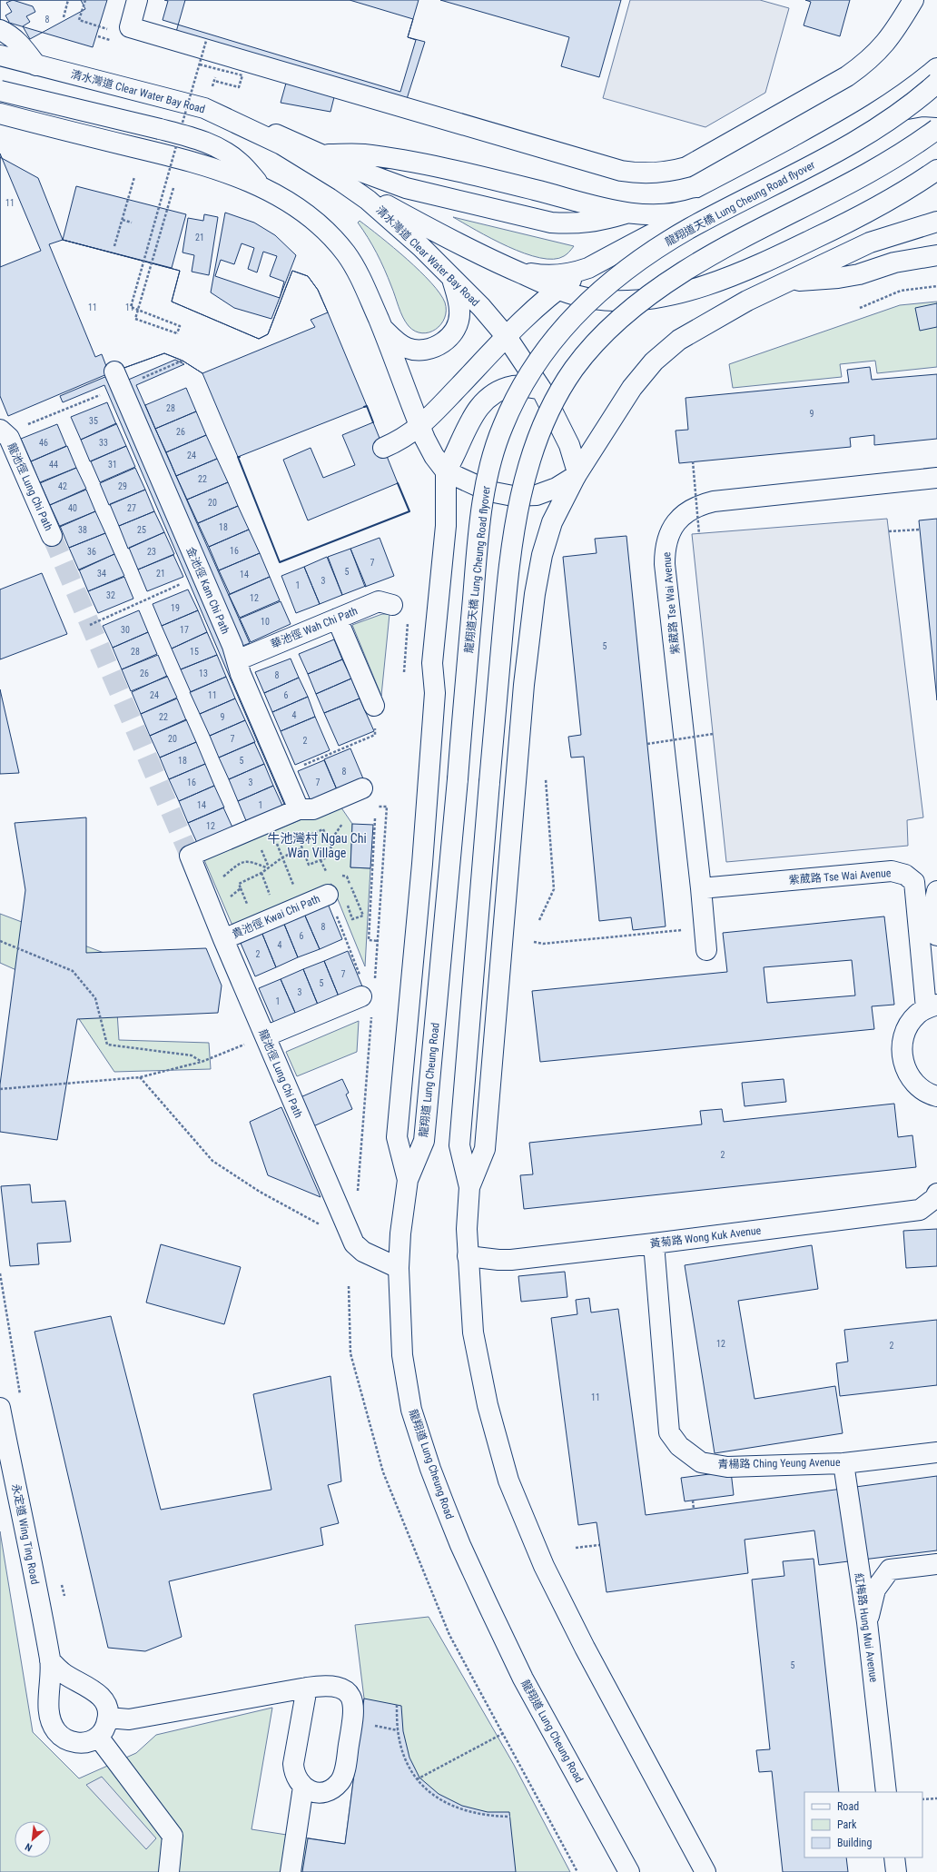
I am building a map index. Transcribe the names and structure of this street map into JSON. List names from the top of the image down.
{
  "streets": {
    "main road": [
      "清水灣道 Clear Water Bay Road",
      "龍翔道天橋 Lung Cheung Road flyover",
      "龍池徑 Lung Chi Path",
      "金池徑 Kam Chi Path",
      "紫葳路 Tse Wai Avenue",
      "華池徑 Wah Chi Path",
      "貴池徑 Kwai Chi Path",
      "龍翔道 Lung Cheung Road",
      "黃菊路 Wong Kuk Avenue",
      "青楊路 Ching Yeung Avenue",
      "永定道 Wing Ting Road",
      "紅梅路 Hung Mui Avenue"
    ]
  },
  "crossings": [
    ["龍翔道天橋 Lung Cheung Road flyover", "龍翔道 Lung Cheung Road"],
    ["龍池徑 Lung Chi Path", "貴池徑 Kwai Chi Path"],
    ["龍池徑 Lung Chi Path", "龍翔道 Lung Cheung Road"],
    ["金池徑 Kam Chi Path", "華池徑 Wah Chi Path"],
    ["黃菊路 Wong Kuk Avenue", "青楊路 Ching Yeung Avenue"],
    ["青楊路 Ching Yeung Avenue", "紅梅路 Hung Mui Avenue"]
  ],
  "districts": ["牛池灣村 Ngau Chi Wan Village"],
  "house_numbers": [
    "8",
    "11",
    "21",
    "11",
    "11",
    "28",
    "9",
    "35",
    "26",
    "46",
    "33",
    "24",
    "44",
    "31",
    "22",
    "42",
    "29",
    "20",
    "40",
    "27",
    "18",
    "38",
    "25",
    "16",
    "36",
    "23",
    "7",
    "5",
    "34",
    "21",
    "14",
    "3",
    "1",
    "32",
    "12",
    "19",
    "10",
    "30",
    "17",
    "5",
    "28",
    "15",
    "26",
    "13",
    "8",
    "24",
    "11",
    "6",
    "4",
    "22",
    "9",
    "20",
    "7",
    "2",
    "18",
    "5",
    "8",
    "16",
    "3",
    "7",
    "14",
    "1",
    "12",
    "8",
    "6",
    "4",
    "2",
    "7",
    "5",
    "3",
    "1",
    "2",
    "12",
    "2",
    "11",
    "5"
  ],
  "legend": ["Road", "Park", "Building"],
  "north": "bottom left"
}
